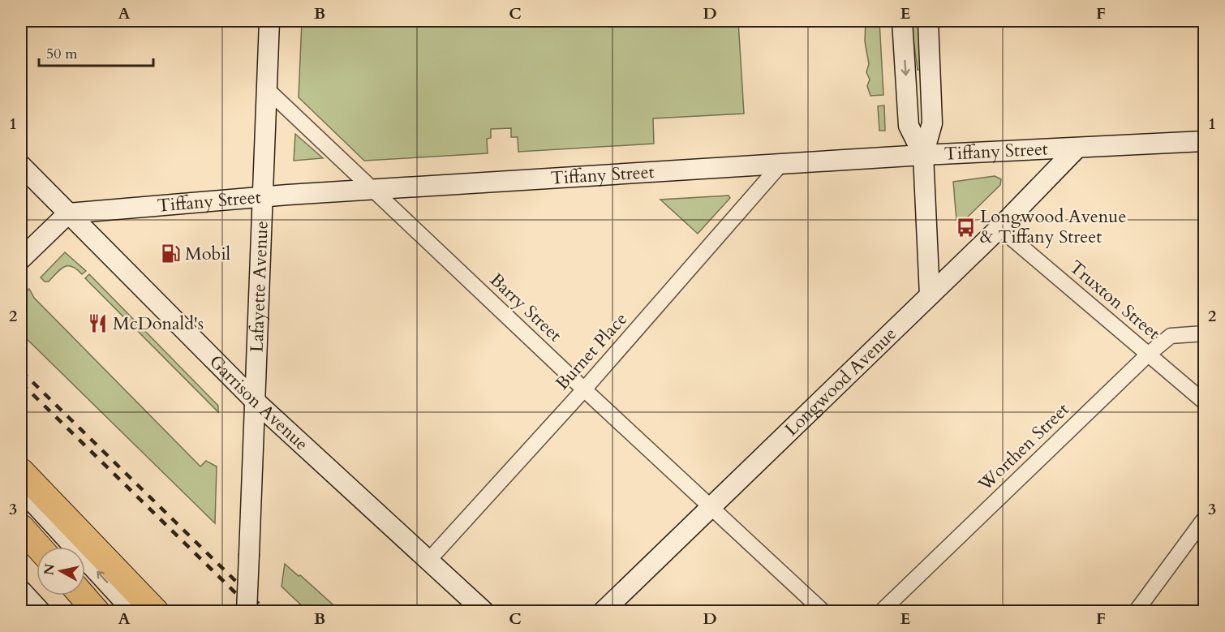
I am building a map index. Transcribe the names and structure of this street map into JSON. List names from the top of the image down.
{
  "streets": {
    "main road": [
      "Tiffany Street",
      "Lafayette Avenue",
      "Longwood Avenue",
      "Garrison Avenue"
    ],
    "street": [
      "Truxton Street",
      "Barry Street",
      "Burnet Place",
      "Worthen Street"
    ]
  },
  "crossings": [
    ["Tiffany Street", "Lafayette Avenue"],
    ["Tiffany Street", "Barry Street"],
    ["Tiffany Street", "Burnet Place"],
    ["Tiffany Street", "Longwood Avenue"],
    ["Tiffany Street", "Garrison Avenue"],
    ["Lafayette Avenue", "Barry Street"],
    ["Lafayette Avenue", "Garrison Avenue"],
    ["Truxton Street", "Longwood Avenue"],
    ["Truxton Street", "Worthen Street"],
    ["Barry Street", "Burnet Place"],
    ["Barry Street", "Longwood Avenue"],
    ["Burnet Place", "Garrison Avenue"]
  ],
  "places": {
    "bus stop": ["Longwood Avenue & Tiffany Street"],
    "fuel station": ["Mobil"],
    "restaurant": ["McDonald's"]
  },
  "scale_bar": "50 m",
  "north": "left",
  "grid": {
    "columns": [
      "A",
      "B",
      "C",
      "D",
      "E",
      "F"
    ],
    "rows": ["1", "2", "3"]
  }
}
